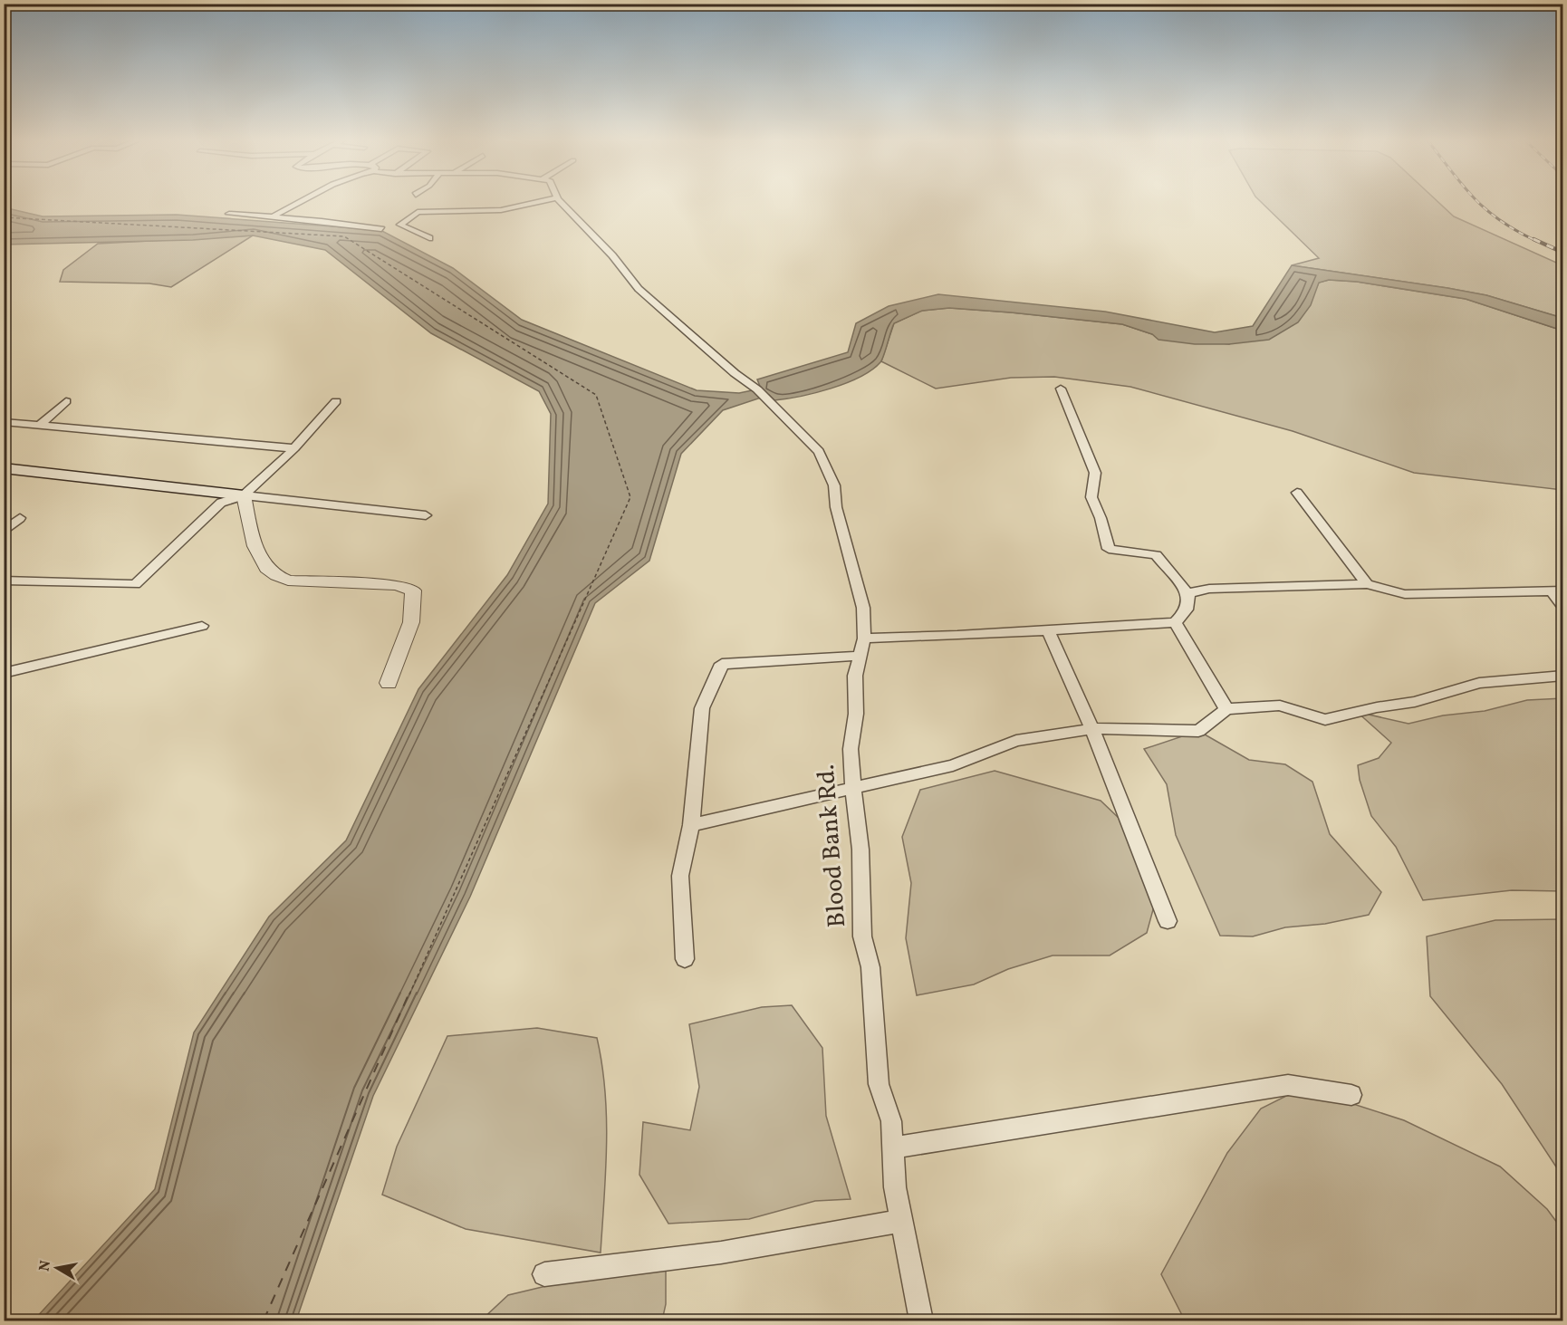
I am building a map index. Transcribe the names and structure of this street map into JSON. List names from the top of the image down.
{
  "streets": {
    "street": ["Blood Bank Rd."]
  },
  "north": "left"
}
